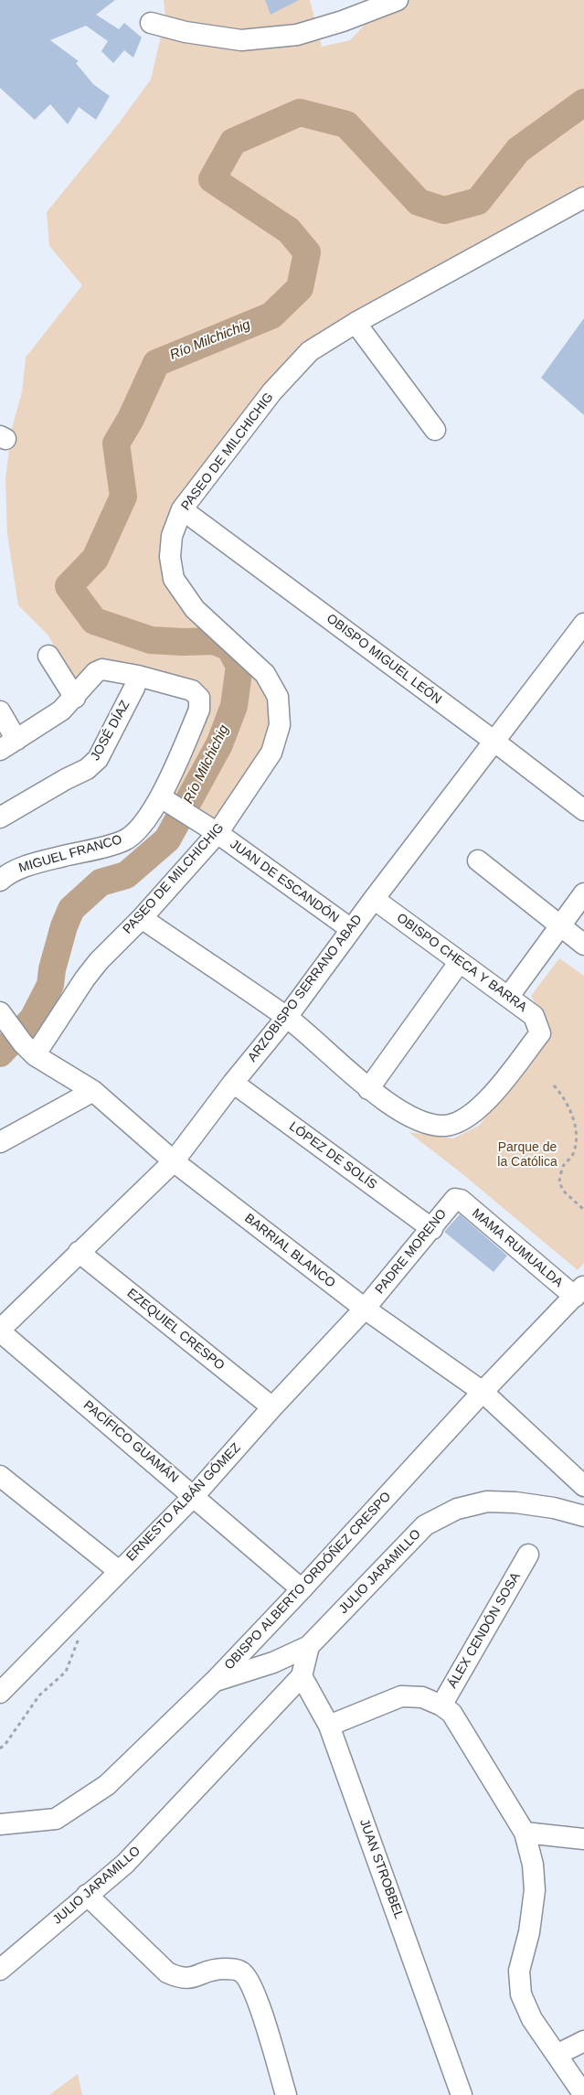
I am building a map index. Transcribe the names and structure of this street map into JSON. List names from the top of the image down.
{
  "streets": {
    "street": [
      "PASEO DE MILCHICHIG",
      "OBISPO MIGUEL LEÓN",
      "JOSÉ DÍAZ",
      "MIGUEL FRANCO",
      "JUAN DE ESCANDÓN",
      "OBISPO CHECA Y BARRA",
      "ARZOBISPO SERRANO ABAD",
      "LÓPEZ DE SOLÍS",
      "MAMA RUMUALDA",
      "BARRIAL BLANCO",
      "PADRE MORENO",
      "EZEQUIEL CRESPO",
      "PACÍFICO GUAMÁN",
      "ERNESTO ALBÁN GÓMEZ",
      "JULIO JARAMILLO",
      "OBISPO ALBERTO ORDÓÑEZ CRESPO",
      "ÁLEX CENDÓN SOSA",
      "JUAN STROBBEL"
    ]
  },
  "crossings": [
    ["PASEO DE MILCHICHIG", "OBISPO MIGUEL LEÓN"],
    ["PASEO DE MILCHICHIG", "JUAN DE ESCANDÓN"],
    ["PASEO DE MILCHICHIG", "BARRIAL BLANCO"],
    ["OBISPO MIGUEL LEÓN", "ARZOBISPO SERRANO ABAD"],
    ["JOSÉ DÍAZ", "MIGUEL FRANCO"],
    ["MIGUEL FRANCO", "JUAN DE ESCANDÓN"],
    ["JUAN DE ESCANDÓN", "ARZOBISPO SERRANO ABAD"],
    ["OBISPO CHECA Y BARRA", "ARZOBISPO SERRANO ABAD"],
    ["ARZOBISPO SERRANO ABAD", "LÓPEZ DE SOLÍS"],
    ["ARZOBISPO SERRANO ABAD", "BARRIAL BLANCO"],
    ["ARZOBISPO SERRANO ABAD", "EZEQUIEL CRESPO"],
    ["ARZOBISPO SERRANO ABAD", "PACÍFICO GUAMÁN"],
    ["LÓPEZ DE SOLÍS", "PADRE MORENO"],
    ["MAMA RUMUALDA", "PADRE MORENO"],
    ["MAMA RUMUALDA", "OBISPO ALBERTO ORDÓÑEZ CRESPO"],
    ["BARRIAL BLANCO", "PADRE MORENO"],
    ["BARRIAL BLANCO", "ERNESTO ALBÁN GÓMEZ"],
    ["BARRIAL BLANCO", "OBISPO ALBERTO ORDÓÑEZ CRESPO"],
    ["PADRE MORENO", "ERNESTO ALBÁN GÓMEZ"],
    ["EZEQUIEL CRESPO", "ERNESTO ALBÁN GÓMEZ"],
    ["PACÍFICO GUAMÁN", "ERNESTO ALBÁN GÓMEZ"],
    ["PACÍFICO GUAMÁN", "OBISPO ALBERTO ORDÓÑEZ CRESPO"],
    ["JULIO JARAMILLO", "OBISPO ALBERTO ORDÓÑEZ CRESPO"],
    ["JULIO JARAMILLO", "JUAN STROBBEL"]
  ],
  "water": ["Río Milchichig"],
  "parks": ["Parque de la Católica"]
}
